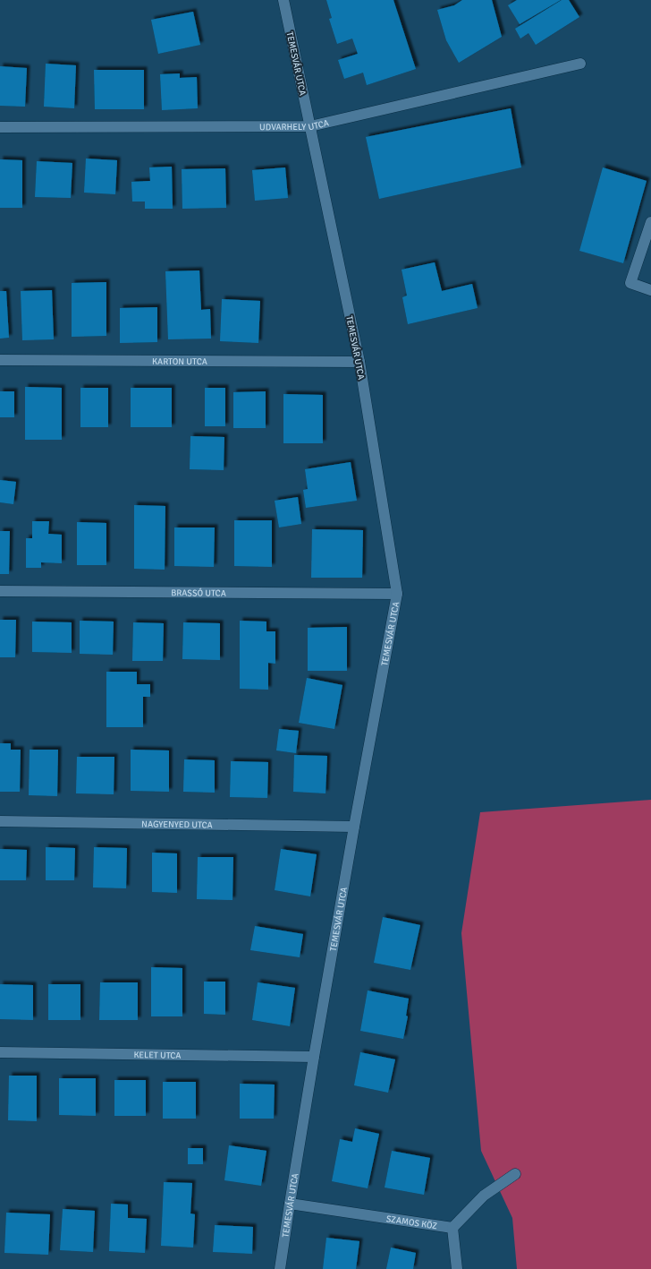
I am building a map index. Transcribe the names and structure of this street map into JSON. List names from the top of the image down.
{
  "streets": {
    "street": [
      "TEMESVÁR UTCA",
      "UDVARHELY UTCA",
      "KARTON UTCA",
      "BRASSÓ UTCA",
      "NAGYENYED UTCA",
      "KELET UTCA",
      "SZAMOS KÖZ"
    ]
  },
  "crossings": [
    ["TEMESVÁR UTCA", "UDVARHELY UTCA"],
    ["TEMESVÁR UTCA", "KARTON UTCA"],
    ["TEMESVÁR UTCA", "BRASSÓ UTCA"],
    ["TEMESVÁR UTCA", "NAGYENYED UTCA"],
    ["TEMESVÁR UTCA", "KELET UTCA"],
    ["TEMESVÁR UTCA", "SZAMOS KÖZ"]
  ]
}
